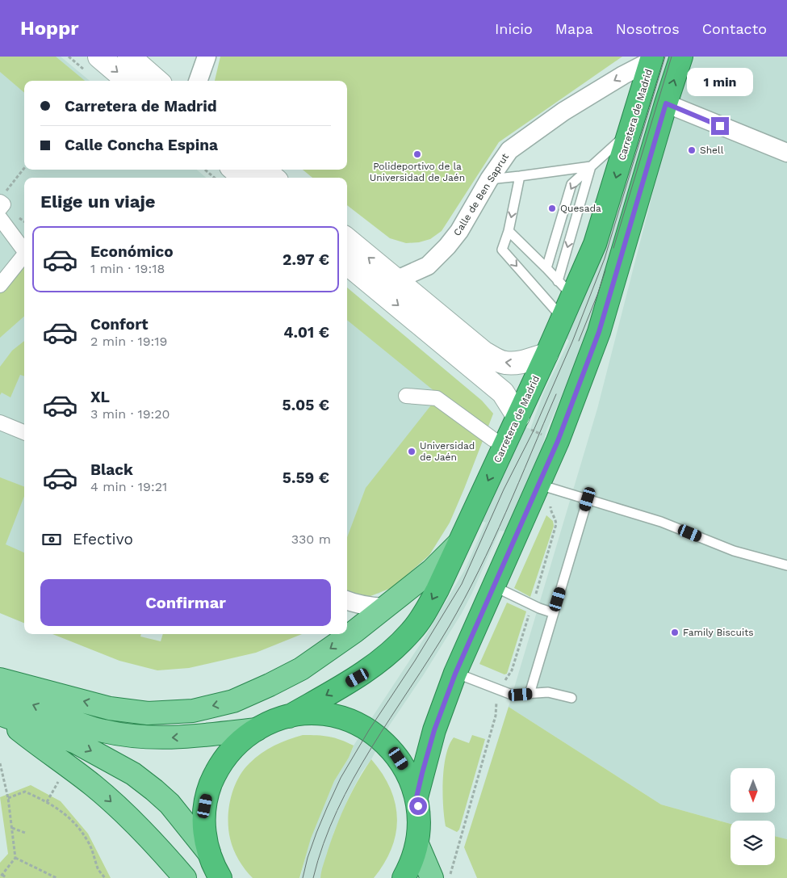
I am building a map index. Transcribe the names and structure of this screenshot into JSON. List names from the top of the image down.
{
  "streets": {
    "highway": ["Carretera de Madrid"],
    "street": ["Calle de Ben Saprut"]
  },
  "crossings": [
    ["Carretera de Madrid", "Calle de Ben Saprut"]
  ],
  "one_way": ["Calle de Ben Saprut"],
  "places": [
    "Shell",
    "Polideportivo de la Universidad de Jaén",
    "Quesada",
    "Universidad de Jaén",
    "Family Biscuits"
  ],
  "north": "bottom",
  "page": {
    "header": "Hoppr",
    "nav": [
      "Inicio",
      "Mapa",
      "Nosotros",
      "Contacto"
    ],
    "bubble": "1 min",
    "banner": ["Carretera de Madrid", "Calle Concha Espina"],
    "heading": "Elige un viaje",
    "list": [
      {
        "name": "Económico",
        "note": "1 min · 19:18",
        "value": "2.97 €"
      },
      {
        "name": "Confort",
        "note": "2 min · 19:19",
        "value": "4.01 €"
      },
      {
        "name": "XL",
        "note": "3 min · 19:20",
        "value": "5.05 €"
      },
      {
        "name": "Black",
        "note": "4 min · 19:21",
        "value": "5.59 €"
      }
    ],
    "pay": ["Efectivo", "330 m"],
    "buttons": "Confirmar"
  }
}
